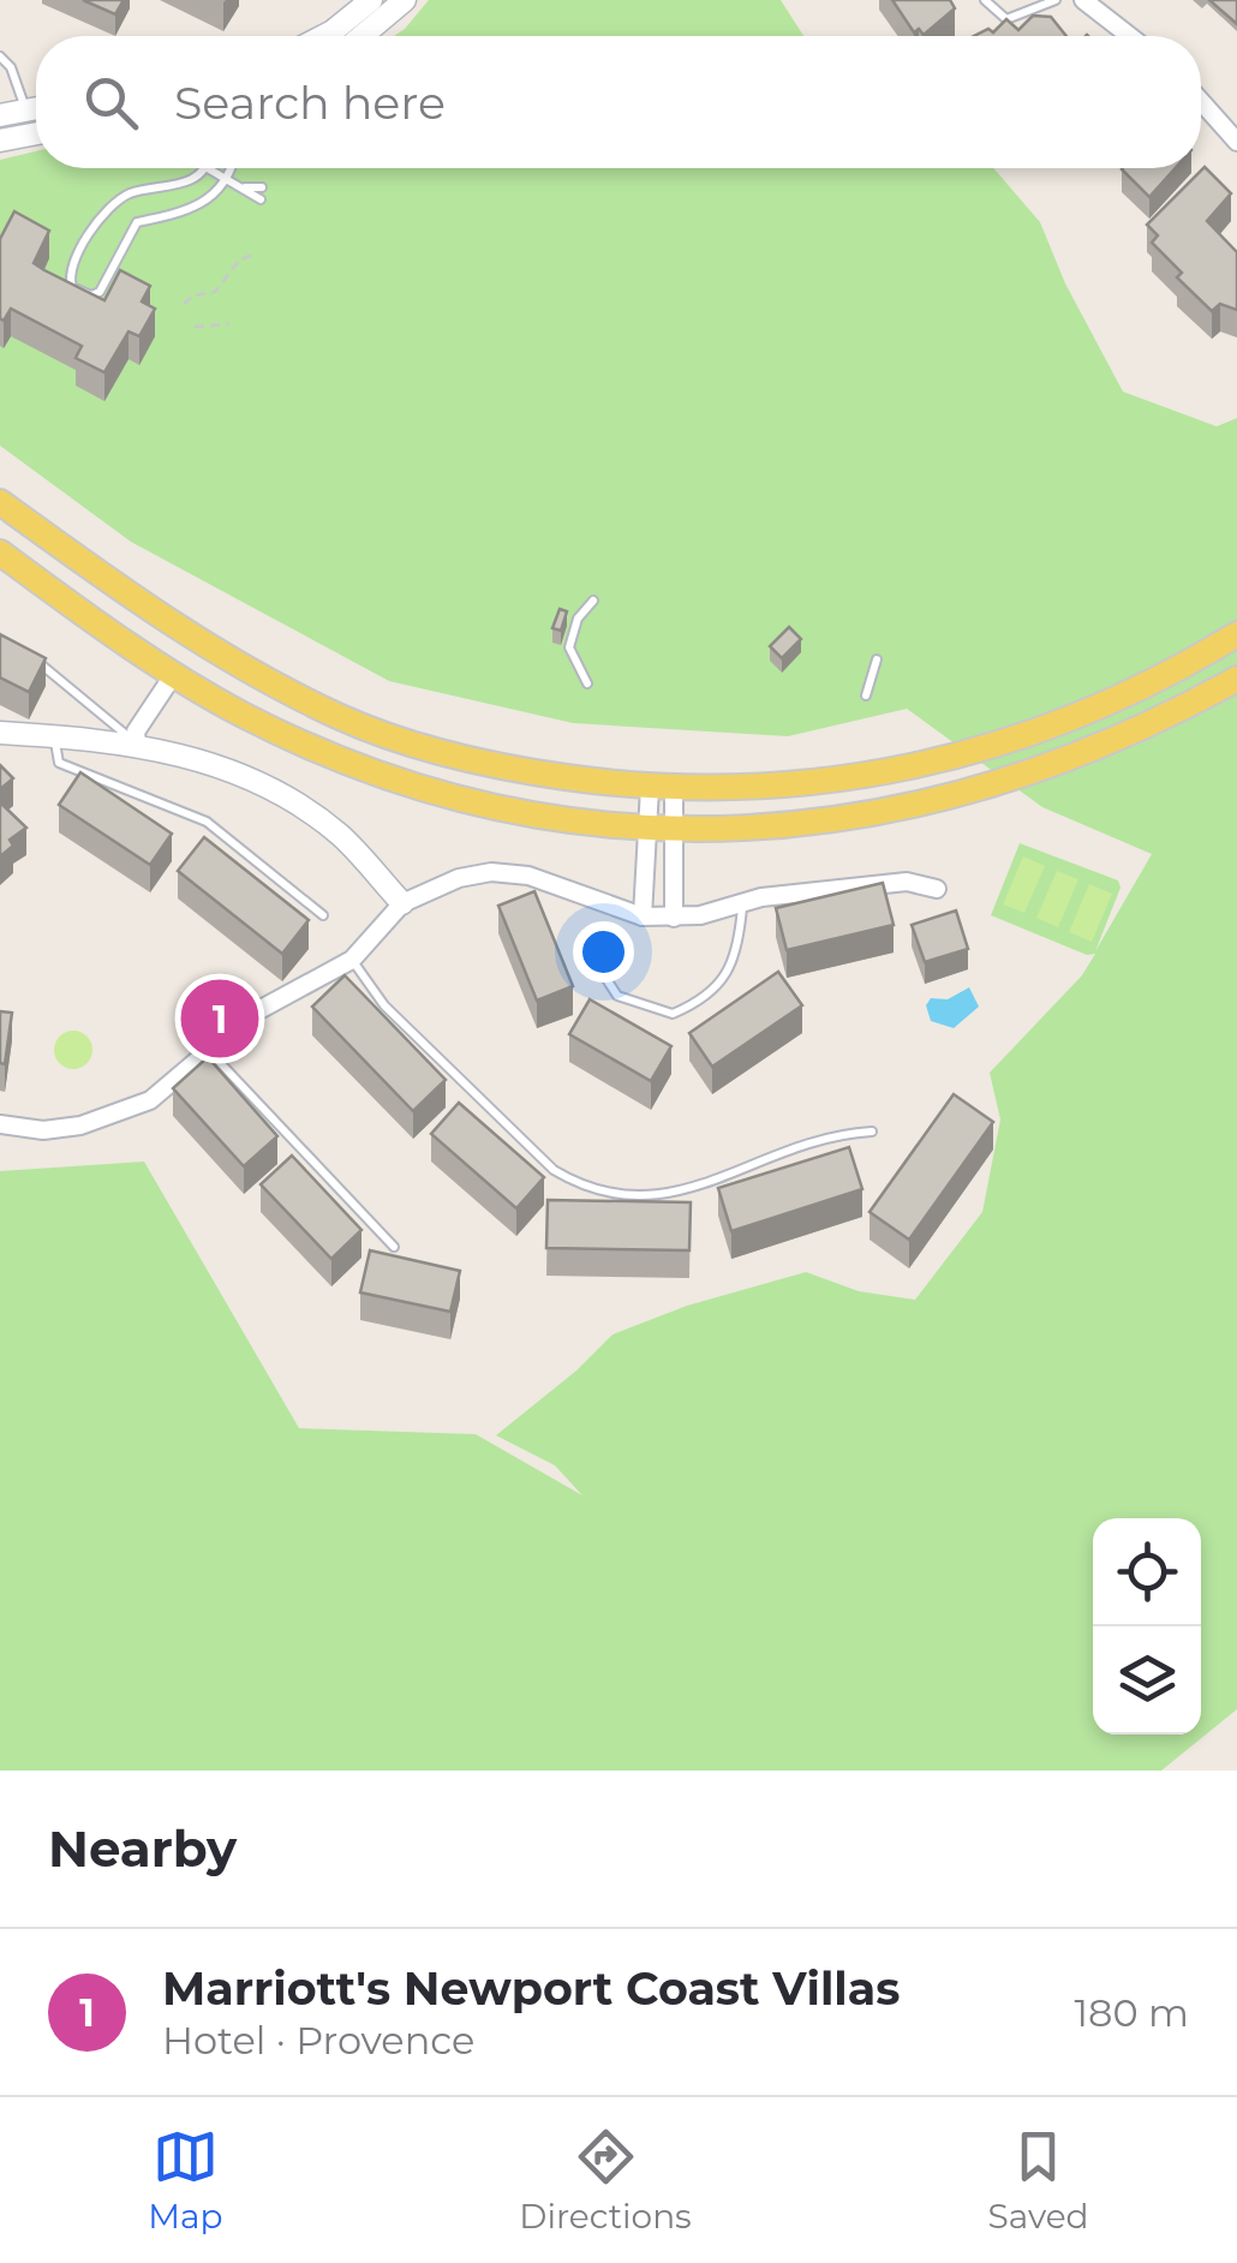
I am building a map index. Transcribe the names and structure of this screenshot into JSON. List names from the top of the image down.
{
  "page": {
    "search": "Search here",
    "pins": "1",
    "heading": "Nearby",
    "list": [
      {
        "mark": "1",
        "name": "Marriott's Newport Coast Villas",
        "note": "Hotel · Provence",
        "value": "180 m"
      }
    ],
    "nav": ["Map", "Directions", "Saved"]
  }
}
